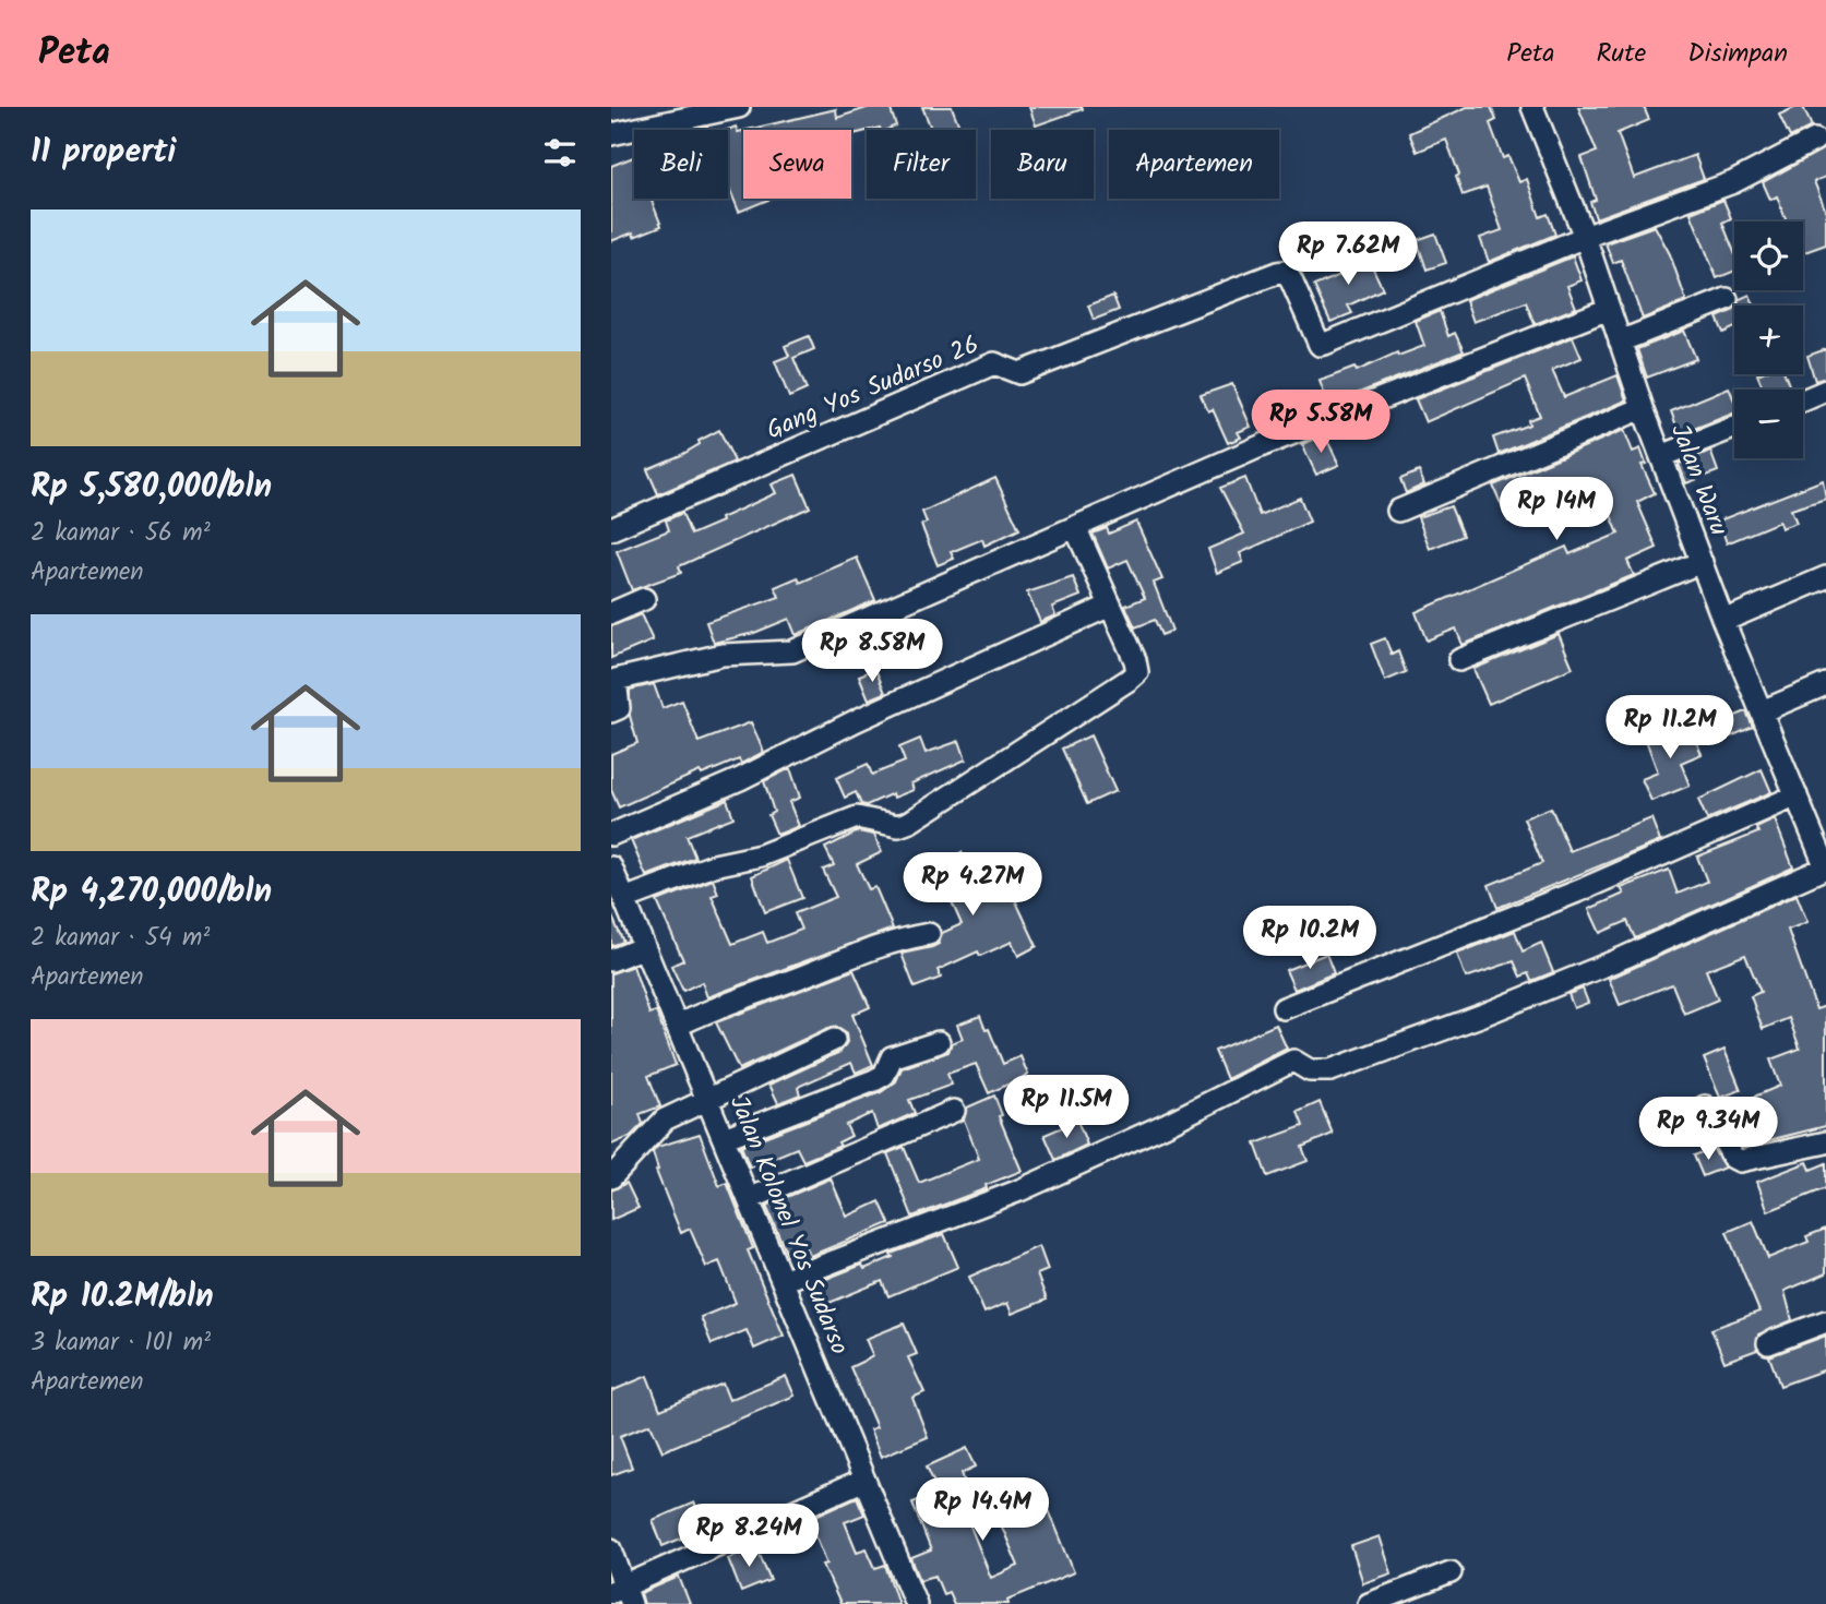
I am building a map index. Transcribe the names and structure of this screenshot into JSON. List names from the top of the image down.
{
  "streets": {
    "street": ["Gang Yos Sudarso 26", "Jalan Waru", "Jalan Kolonel Yos Sudarso"]
  },
  "crossings": [
    ["Gang Yos Sudarso 26", "Jalan Waru"]
  ],
  "page": {
    "header": "Peta",
    "nav": ["Peta", "Rute", "Disimpan"],
    "heading": "11 properti",
    "chip": [
      "Beli",
      "Sewa",
      "Filter",
      "Baru",
      "Apartemen"
    ],
    "list": [
      {
        "name": "Rp 5,580,000/bln",
        "note": "2 kamar · 56 m² · Apartemen"
      },
      {
        "name": "Rp 4,270,000/bln",
        "note": "2 kamar · 54 m² · Apartemen"
      },
      {
        "name": "Rp 10.2M/bln",
        "note": "3 kamar · 101 m² · Apartemen"
      }
    ],
    "map_buttons": ["+", "−"],
    "price": [
      "Rp 7.62M",
      "Rp 5.58M",
      "Rp 14M",
      "Rp 8.58M",
      "Rp 11.2M",
      "Rp 4.27M",
      "Rp 10.2M",
      "Rp 11.5M",
      "Rp 9.34M",
      "Rp 14.4M",
      "Rp 8.24M"
    ]
  }
}
